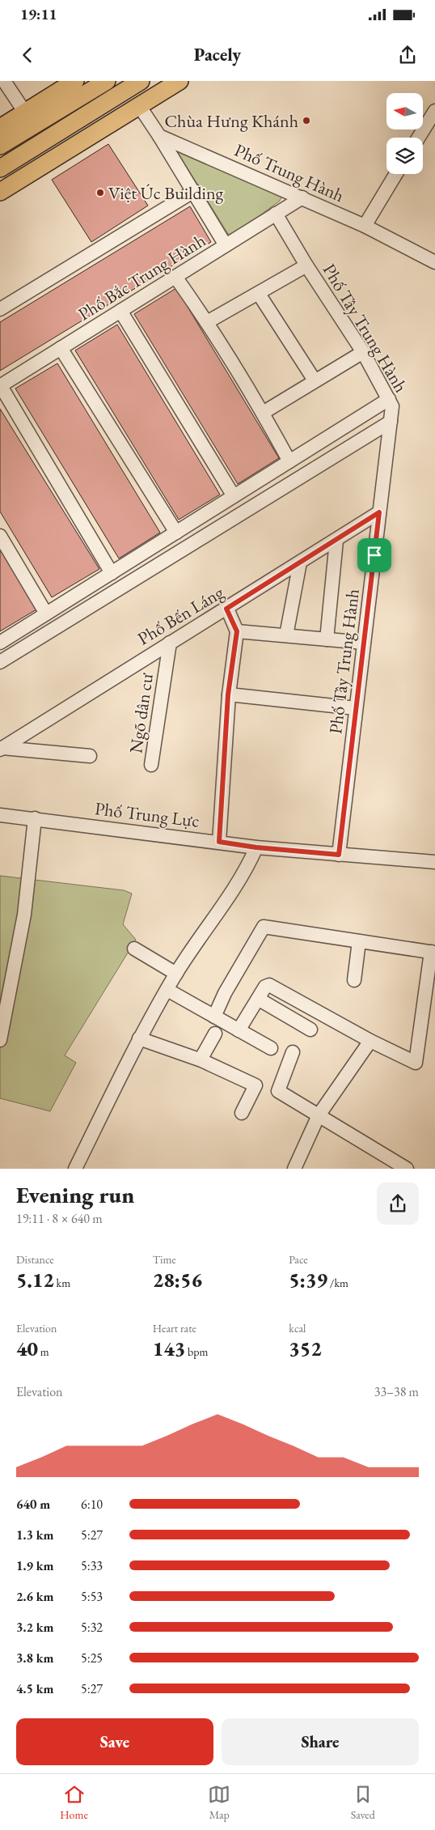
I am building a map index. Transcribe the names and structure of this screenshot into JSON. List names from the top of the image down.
{
  "streets": {
    "street": [
      "Phố Trung Hành",
      "Phố Bắc Trung Hành",
      "Phố Tây Trung Hành",
      "Phố Bến Láng",
      "Ngõ dân cư",
      "Phố Trung Lực"
    ]
  },
  "crossings": [
    ["Phố Trung Hành", "Phố Bắc Trung Hành"],
    ["Phố Bắc Trung Hành", "Phố Tây Trung Hành"],
    ["Phố Tây Trung Hành", "Phố Bến Láng"],
    ["Phố Tây Trung Hành", "Phố Trung Lực"],
    ["Phố Bến Láng", "Ngõ dân cư"]
  ],
  "places": ["Chùa Hưng Khánh", "Việt Úc Building"],
  "north": "left",
  "page": {
    "status": "19:11",
    "header": "Pacely",
    "heading": ["Evening run", "19:11 · 8 × 640 m"],
    "stats": [
      ["Distance", "5.12 km"],
      ["Time", "28:56"],
      ["Pace", "5:39 /km"],
      ["Elevation", "40 m"],
      ["Heart rate", "143 bpm"],
      ["kcal", "352"]
    ],
    "chart": ["Elevation", "33–38 m"],
    "list": [
      {
        "name": "640 m",
        "note": "6:10"
      },
      {
        "name": "1.3 km",
        "note": "5:27"
      },
      {
        "name": "1.9 km",
        "note": "5:33"
      },
      {
        "name": "2.6 km",
        "note": "5:53"
      },
      {
        "name": "3.2 km",
        "note": "5:32"
      },
      {
        "name": "3.8 km",
        "note": "5:25"
      },
      {
        "name": "4.5 km",
        "note": "5:27"
      }
    ],
    "buttons": ["Save", "Share"],
    "tabs": ["Home", "Map", "Saved"]
  }
}
